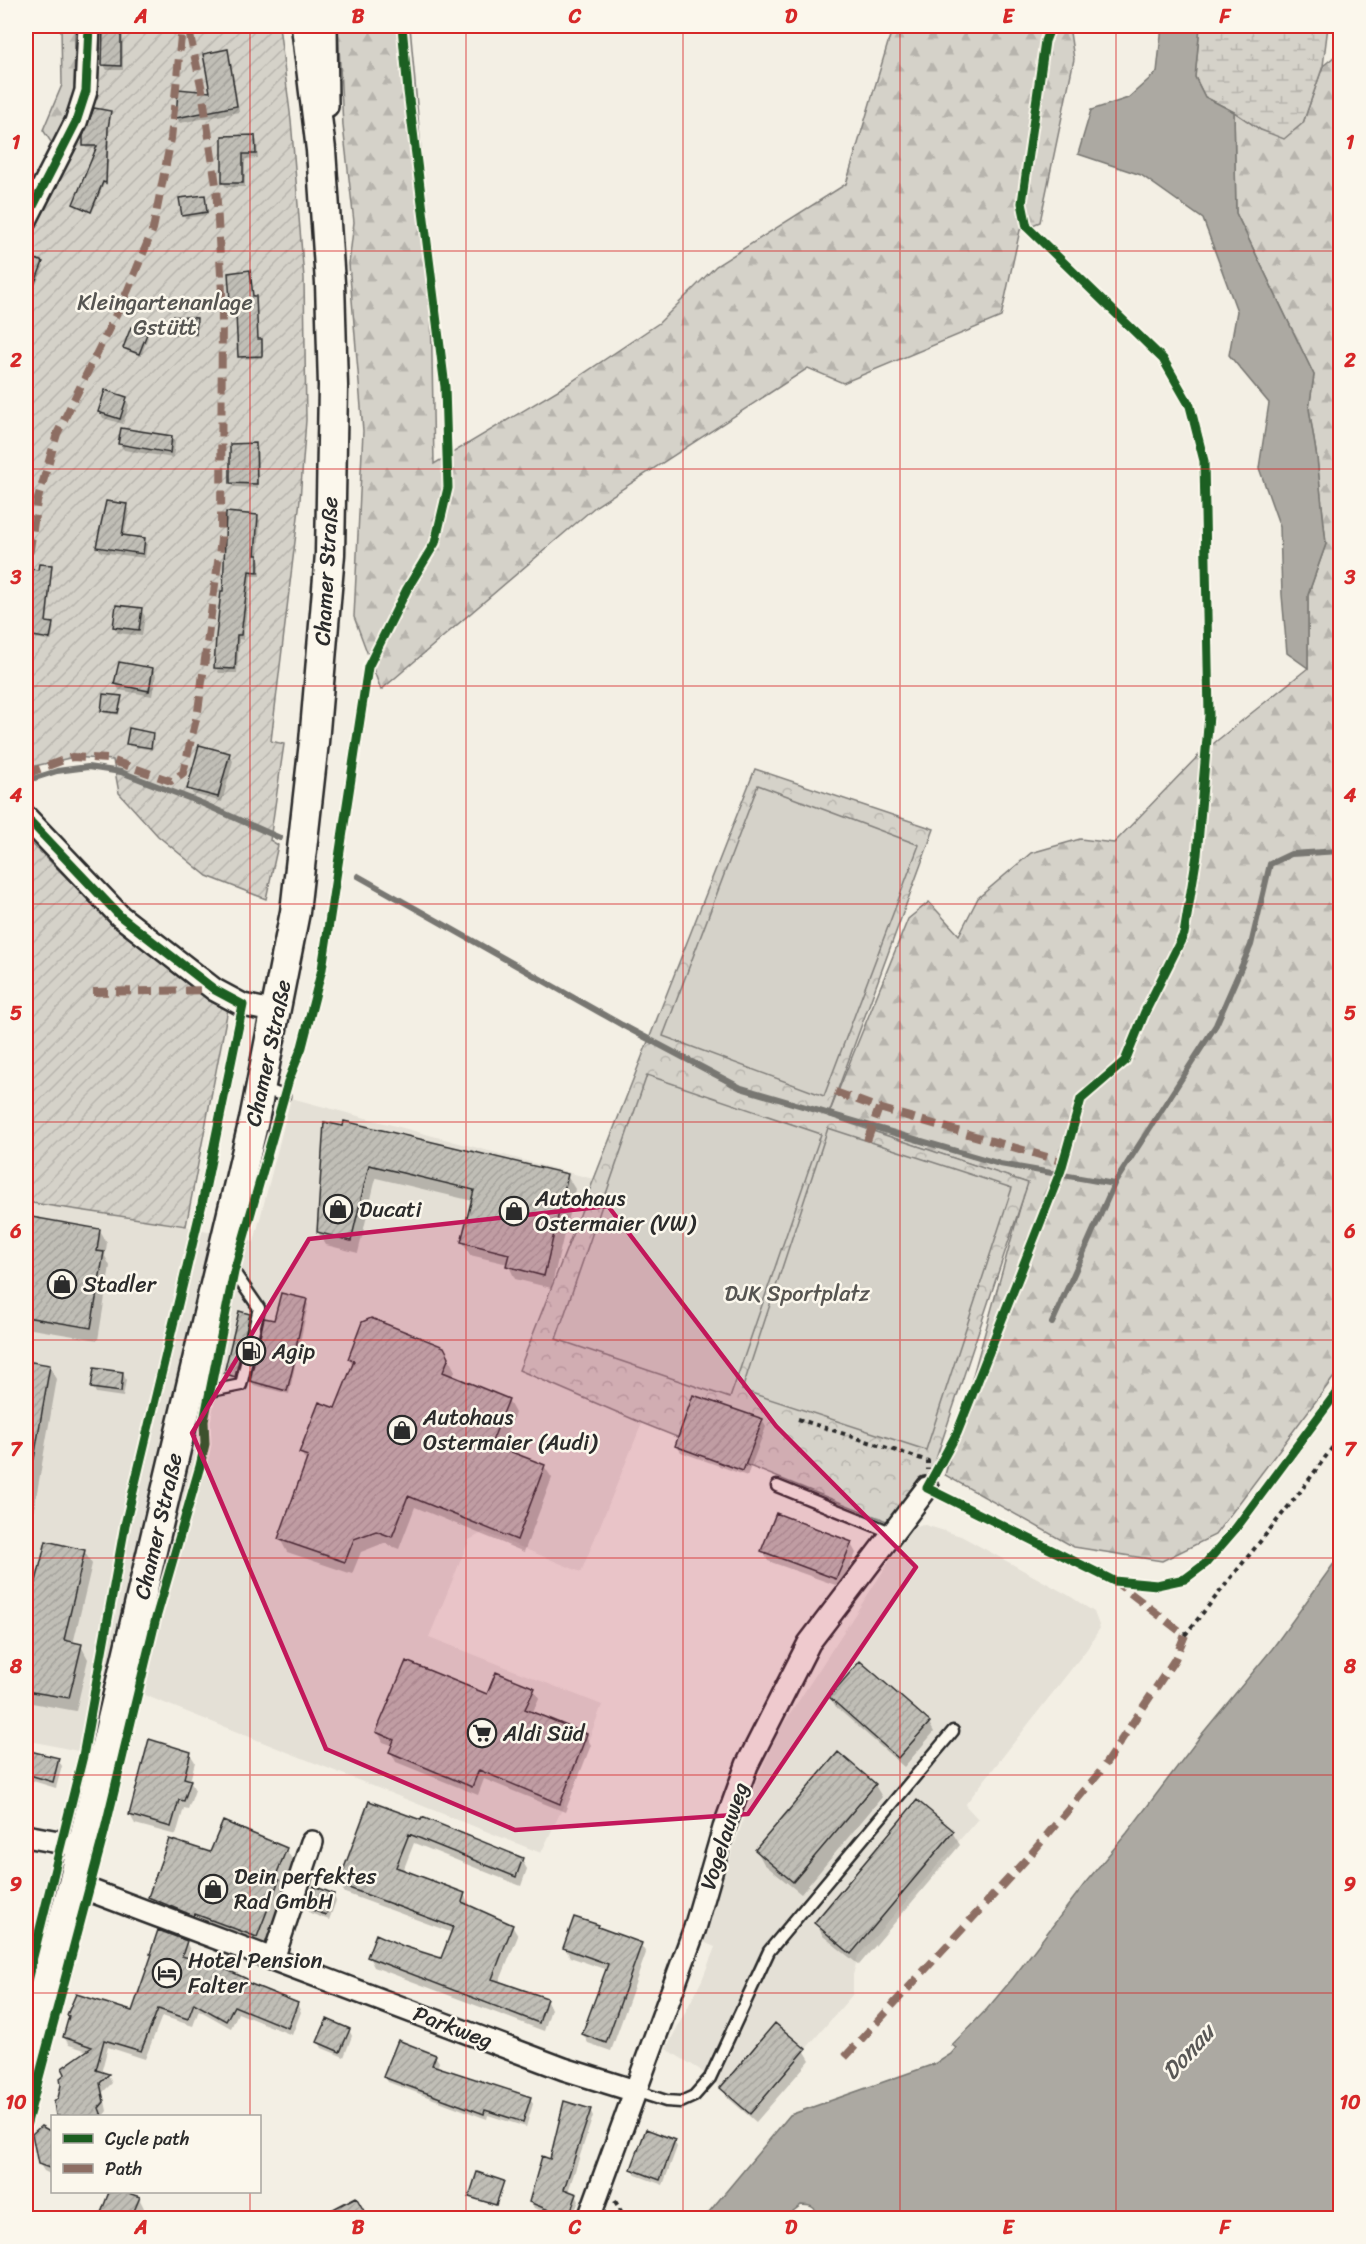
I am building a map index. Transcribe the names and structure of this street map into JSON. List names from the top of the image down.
{
  "streets": {
    "main road": ["Chamer Straße"],
    "street": ["Vogelauweg", "Parkweg"]
  },
  "crossings": [
    ["Chamer Straße", "Parkweg"],
    ["Vogelauweg", "Parkweg"]
  ],
  "water": ["Donau"],
  "parks": ["Kleingartenanlage Gstütt", "DJK Sportplatz"],
  "places": {
    "shop": [
      "Ducati",
      "Autohaus Ostermaier (VW)",
      "Stadler",
      "Autohaus Ostermaier (Audi)",
      "Dein perfektes Rad GmbH"
    ],
    "fuel station": ["Agip"],
    "supermarket": ["Aldi Süd"],
    "hotel": ["Hotel Pension Falter"]
  },
  "legend": ["Cycle path", "Path"],
  "grid": {
    "columns": [
      "A",
      "B",
      "C",
      "D",
      "E",
      "F"
    ],
    "rows": [
      "1",
      "2",
      "3",
      "4",
      "5",
      "6",
      "7",
      "8",
      "9",
      "10"
    ]
  }
}
